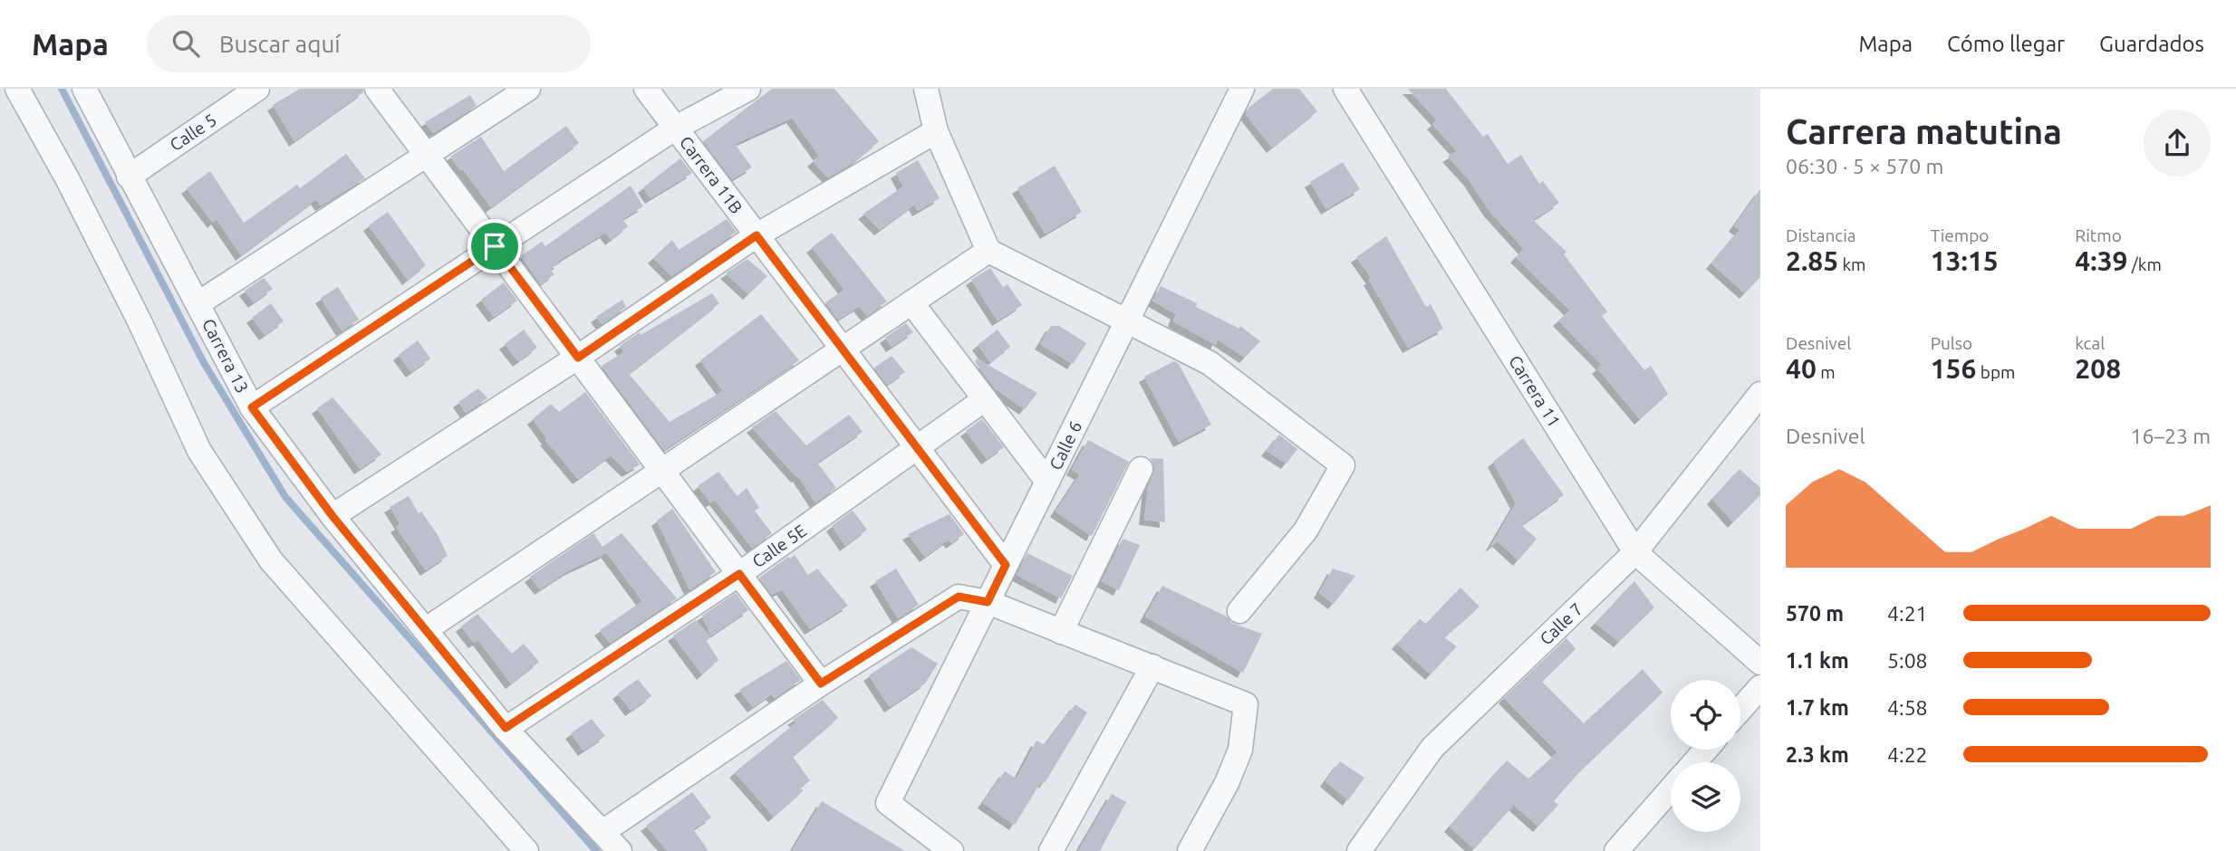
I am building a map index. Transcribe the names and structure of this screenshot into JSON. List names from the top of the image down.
{
  "streets": {
    "street": [
      "Calle 5",
      "Carrera 11B",
      "Carrera 13",
      "Carrera 11",
      "Calle 6",
      "Calle 5E",
      "Calle 7"
    ]
  },
  "crossings": [
    ["Calle 5", "Carrera 13"],
    ["Carrera 11B", "Calle 6"],
    ["Carrera 11B", "Calle 5E"],
    ["Carrera 13", "Calle 5E"],
    ["Carrera 11", "Calle 7"]
  ],
  "page": {
    "header": "Mapa",
    "search": "Buscar aquí",
    "nav": ["Mapa", "Cómo llegar", "Guardados"],
    "heading": ["Carrera matutina", "06:30 · 5 × 570 m"],
    "stats": [
      ["Distancia", "2.85 km"],
      ["Tiempo", "13:15"],
      ["Ritmo", "4:39 /km"],
      ["Desnivel", "40 m"],
      ["Pulso", "156 bpm"],
      ["kcal", "208"]
    ],
    "chart": ["Desnivel", "16–23 m"],
    "list": [
      {
        "name": "570 m",
        "note": "4:21"
      },
      {
        "name": "1.1 km",
        "note": "5:08"
      },
      {
        "name": "1.7 km",
        "note": "4:58"
      },
      {
        "name": "2.3 km",
        "note": "4:22"
      }
    ]
  }
}
